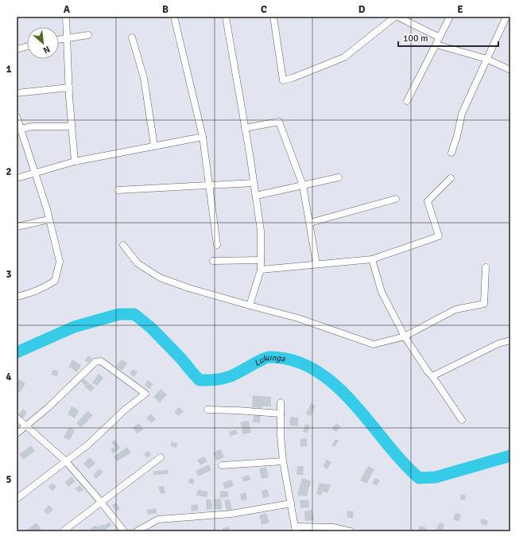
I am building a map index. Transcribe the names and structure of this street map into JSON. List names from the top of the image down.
{
  "water": ["Lukunga"],
  "scale_bar": "100 m",
  "north": "bottom right",
  "grid": {
    "columns": [
      "A",
      "B",
      "C",
      "D",
      "E"
    ],
    "rows": [
      "1",
      "2",
      "3",
      "4",
      "5"
    ]
  }
}
